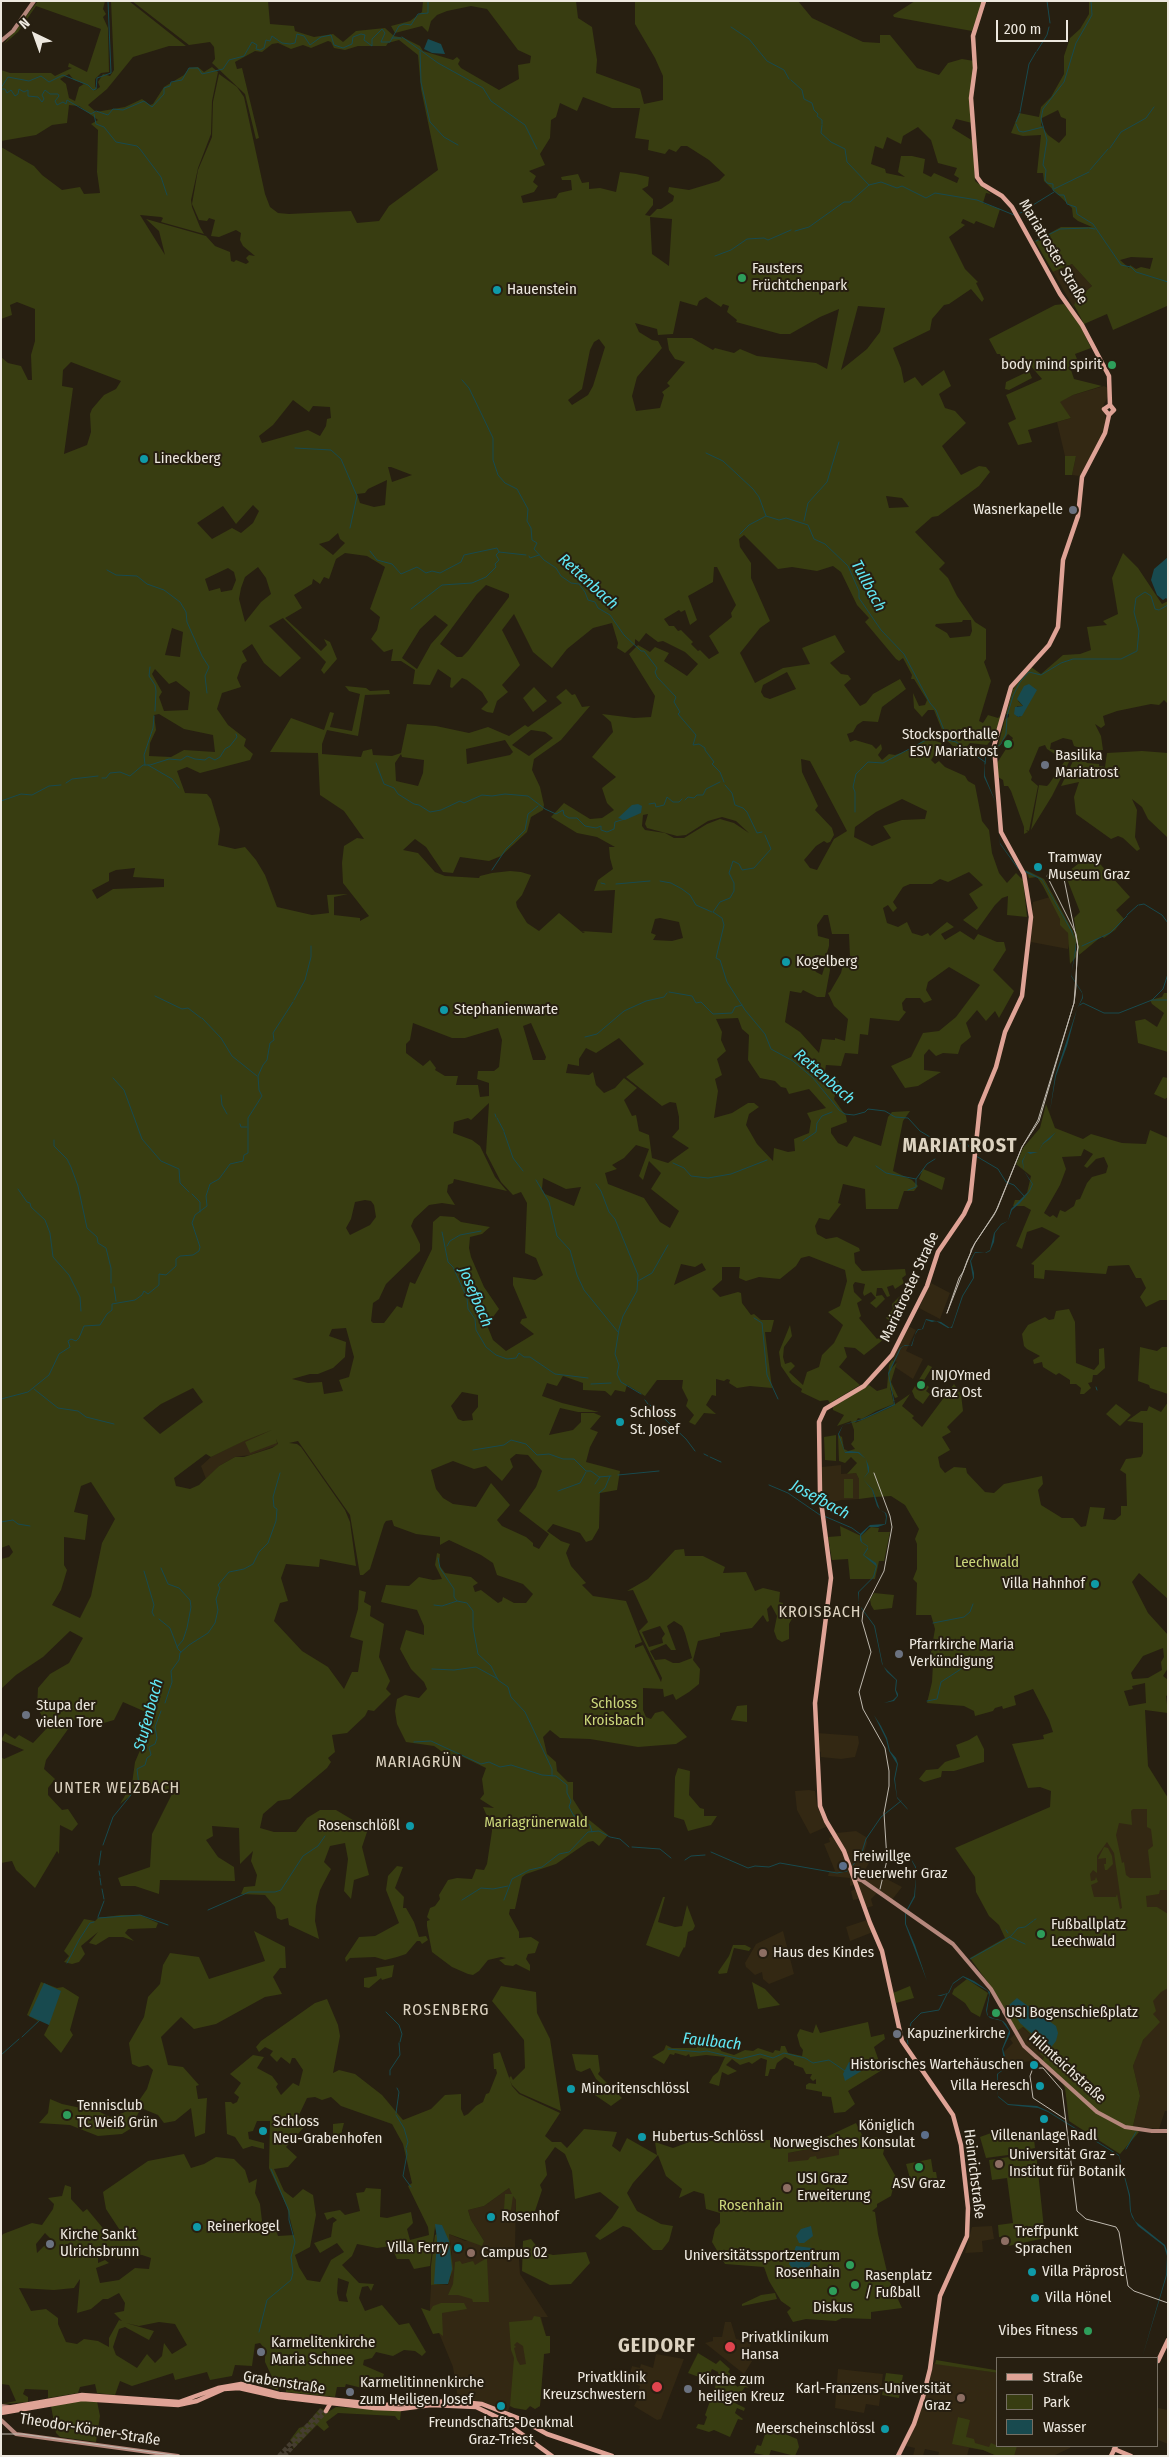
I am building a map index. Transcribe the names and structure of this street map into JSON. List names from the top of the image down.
{
  "streets": {
    "main road": [
      "Mariatroster Straße",
      "Hilmteichstraße",
      "Heinrichstraße",
      "Grabenstraße",
      "Theodor-Körner-Straße"
    ]
  },
  "crossings": [
    ["Mariatroster Straße", "Hilmteichstraße"],
    ["Mariatroster Straße", "Heinrichstraße"],
    ["Grabenstraße", "Theodor-Körner-Straße"]
  ],
  "districts": [
    "MARIATROST",
    "KROISBACH",
    "MARIAGRÜN",
    "UNTER WEIZBACH",
    "ROSENBERG",
    "GEIDORF"
  ],
  "water": [
    "Rettenbach",
    "Tullbach",
    "Josefbach",
    "Stufenbach",
    "Faulbach"
  ],
  "parks": [
    "Leechwald",
    "Schloss Kroisbach",
    "Mariagrünerwald",
    "Rosenhain"
  ],
  "places": [
    "Fausters Früchtchenpark",
    "Hauenstein",
    "body mind spirit",
    "Lineckberg",
    "Wasnerkapelle",
    "Stocksporthalle ESV Mariatrost",
    "Basilika Mariatrost",
    "Tramway Museum Graz",
    "Kogelberg",
    "Stephanienwarte",
    "INJOYmed Graz Ost",
    "Schloss St. Josef",
    "Villa Hahnhof",
    "Pfarrkirche Maria Verkündigung",
    "Stupa der vielen Tore",
    "Rosenschlößl",
    "Freiwillge Feuerwehr Graz",
    "Fußballplatz Leechwald",
    "Haus des Kindes",
    "USI Bogenschießplatz",
    "Kapuzinerkirche",
    "Historisches Wartehäuschen",
    "Villa Heresch",
    "Minoritenschlössl",
    "Tennisclub TC Weiß Grün",
    "Villenanlage Radl",
    "Schloss Neu-Grabenhofen",
    "Königlich Norwegisches Konsulat",
    "Hubertus-Schlössl",
    "Universität Graz - Institut für Botanik",
    "ASV Graz",
    "USI Graz Erweiterung",
    "Rosenhof",
    "Reinerkogel",
    "Treffpunkt Sprachen",
    "Kirche Sankt Ulrichsbrunn",
    "Villa Ferry",
    "Campus 02",
    "Universitätssportzentrum Rosenhain",
    "Villa Präprost",
    "Rasenplatz / Fußball",
    "Diskus",
    "Villa Hönel",
    "Vibes Fitness",
    "Privatklinikum Hansa",
    "Karmelitenkirche Maria Schnee",
    "Privatklinik Kreuzschwestern",
    "Kirche zum heiligen Kreuz",
    "Karmelitinnenkirche zum Heiligen Josef",
    "Karl-Franzens-Universität Graz",
    "Freundschafts-Denkmal Graz-Triest",
    "Meerscheinschlössl"
  ],
  "legend": ["Straße", "Park", "Wasser"],
  "scale_bar": "200 m",
  "north": "top left"
}
